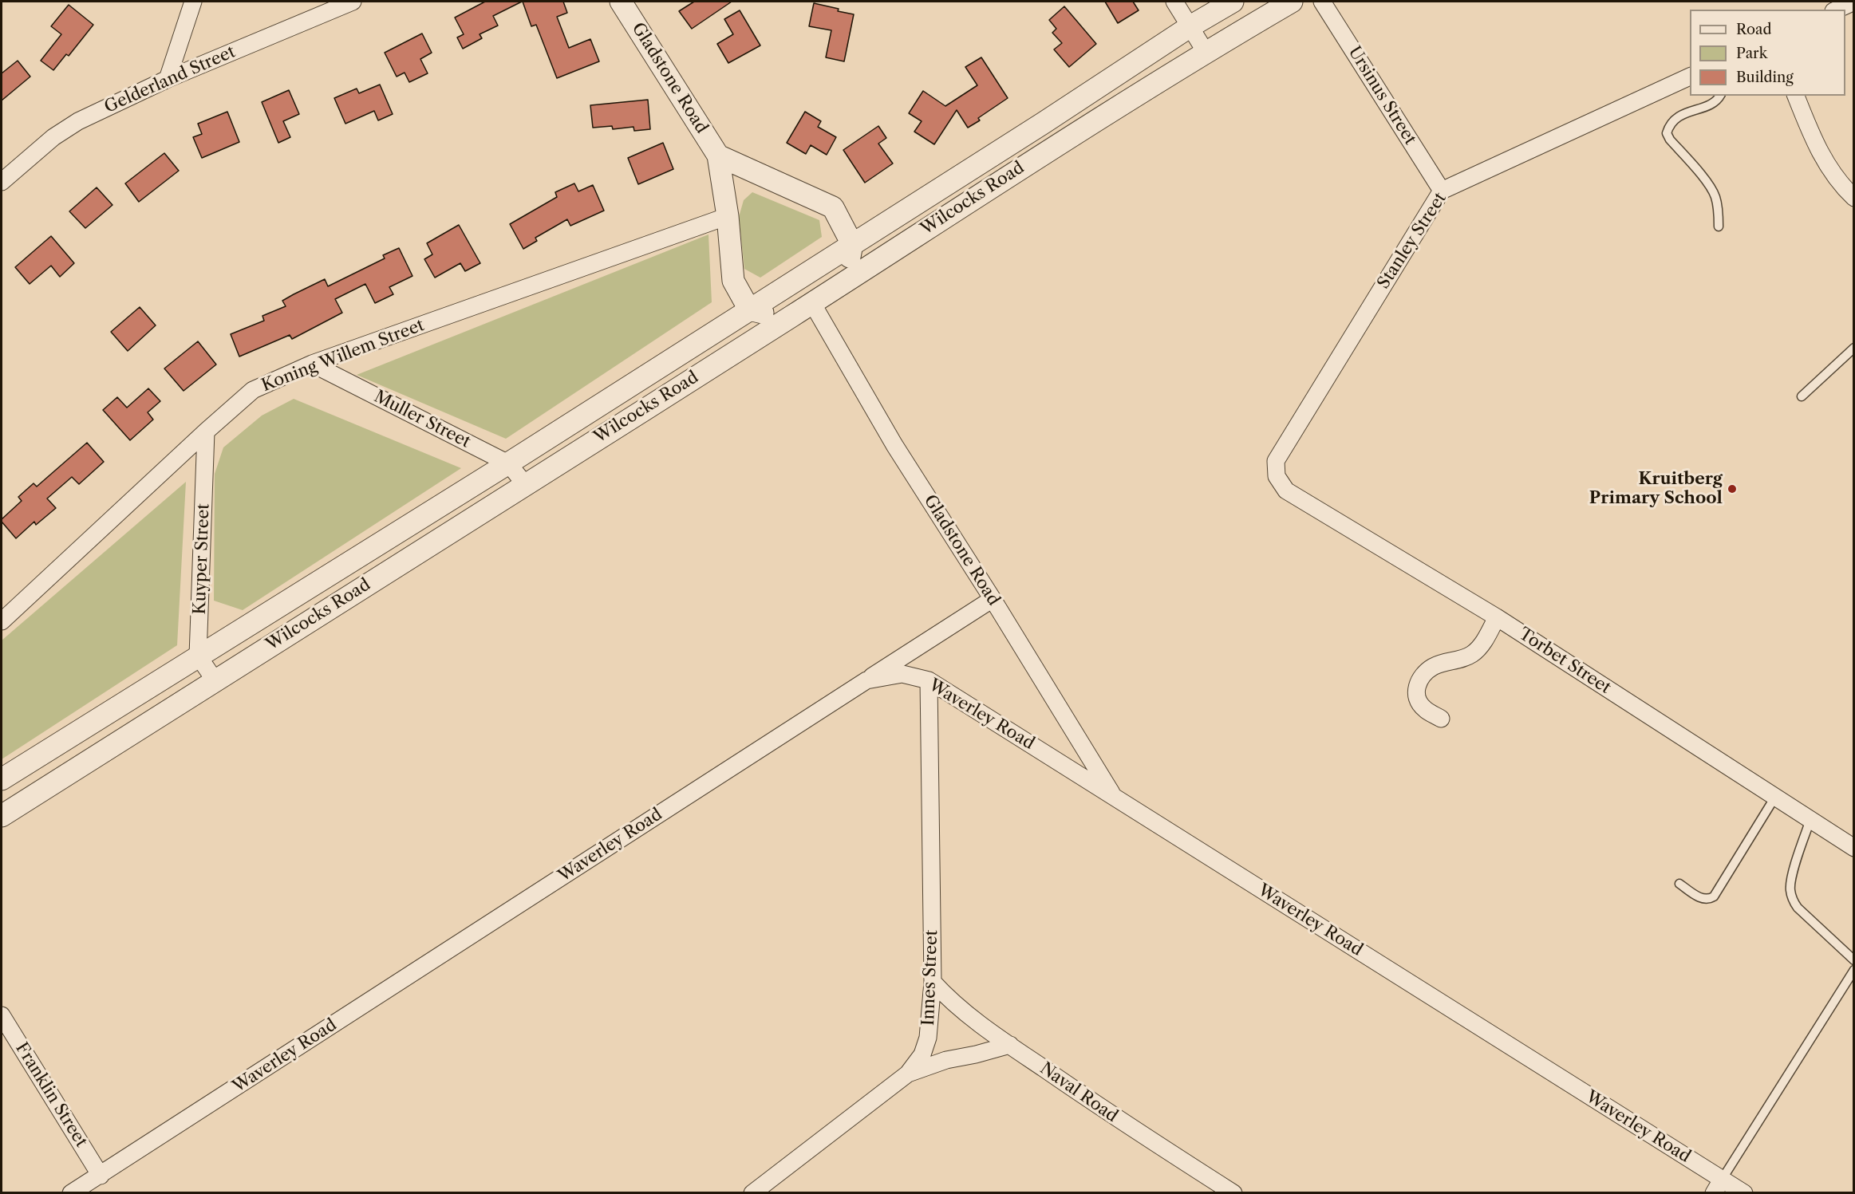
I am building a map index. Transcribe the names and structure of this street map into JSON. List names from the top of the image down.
{
  "streets": {
    "street": [
      "Gladstone Road",
      "Gelderland Street",
      "Ursinus Street",
      "Wilcocks Road",
      "Stanley Street",
      "Koning Willem Street",
      "Muller Street",
      "Kuyper Street",
      "Torbet Street",
      "Waverley Road",
      "Innes Street",
      "Naval Road",
      "Franklin Street"
    ]
  },
  "crossings": [
    ["Gladstone Road", "Wilcocks Road"],
    ["Gladstone Road", "Koning Willem Street"],
    ["Gladstone Road", "Waverley Road"],
    ["Ursinus Street", "Stanley Street"],
    ["Wilcocks Road", "Muller Street"],
    ["Wilcocks Road", "Kuyper Street"],
    ["Stanley Street", "Torbet Street"],
    ["Koning Willem Street", "Muller Street"],
    ["Koning Willem Street", "Kuyper Street"],
    ["Waverley Road", "Innes Street"],
    ["Waverley Road", "Franklin Street"],
    ["Innes Street", "Naval Road"]
  ],
  "places": ["Kruitberg Primary School"],
  "legend": ["Road", "Park", "Building"]
}
